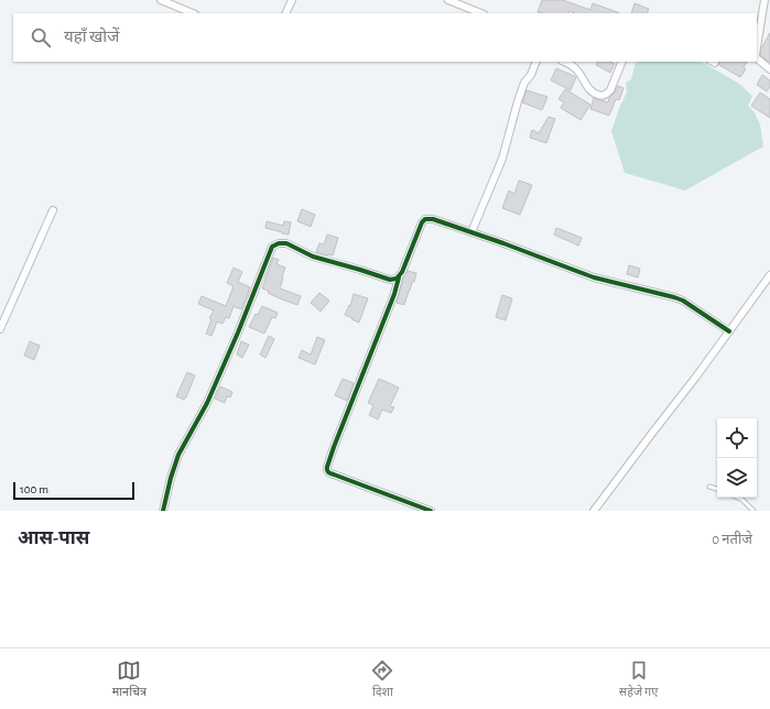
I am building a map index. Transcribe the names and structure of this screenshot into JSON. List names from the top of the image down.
{
  "scale_bar": "100 m",
  "page": {
    "search": "यहाँ खोजें",
    "scale": "100 m",
    "heading": ["आस-पास", "0 नतीजे"],
    "nav": ["मानचित्र", "दिशा", "सहेजे गए"]
  }
}
